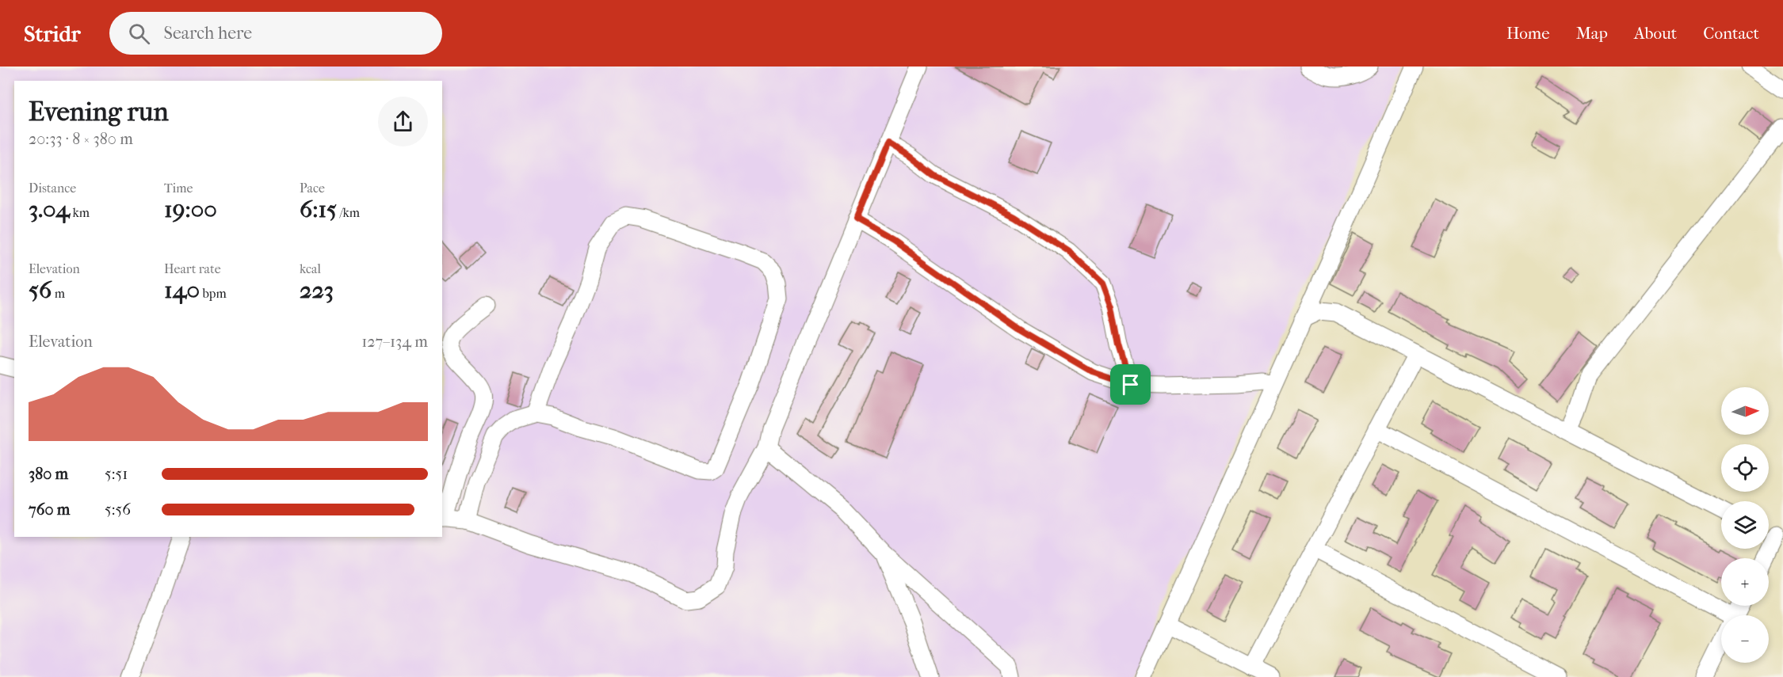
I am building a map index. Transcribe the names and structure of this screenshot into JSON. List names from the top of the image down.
{
  "north": "right",
  "page": {
    "header": "Stridr",
    "search": "Search here",
    "nav": [
      "Home",
      "Map",
      "About",
      "Contact"
    ],
    "heading": ["Evening run", "20:33 · 8 × 380 m"],
    "stats": [
      ["Distance", "3.04 km"],
      ["Time", "19:00"],
      ["Pace", "6:15 /km"],
      ["Elevation", "56 m"],
      ["Heart rate", "140 bpm"],
      ["kcal", "223"]
    ],
    "chart": ["Elevation", "127–134 m"],
    "map_buttons": ["+", "−"],
    "list": [
      {
        "name": "380 m",
        "note": "5:51"
      },
      {
        "name": "760 m",
        "note": "5:56"
      }
    ]
  }
}
